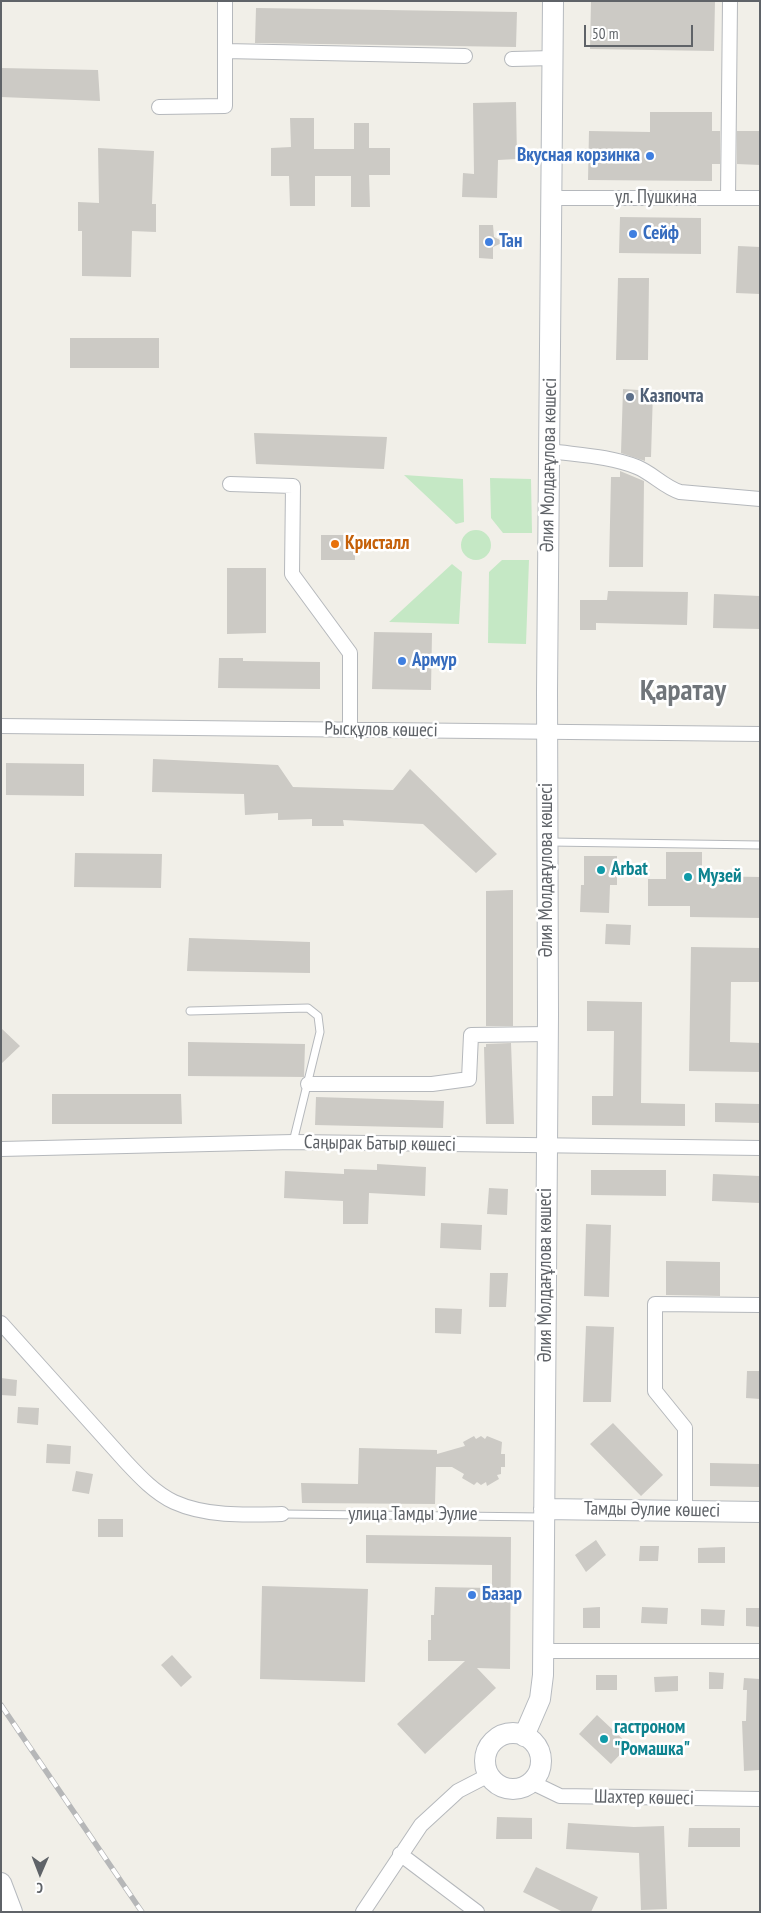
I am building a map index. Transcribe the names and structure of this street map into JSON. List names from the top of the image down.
{
  "streets": {
    "street": [
      "ул. Пушкина",
      "Әлия Молдағұлова көшесі",
      "Рысқұлов көшесі",
      "Саңырак Батыр көшесі",
      "Тамды Әулие көшесі",
      "Шахтер көшесі"
    ],
    "lane": ["улица Тамды Эулие"]
  },
  "crossings": [
    ["ул. Пушкина", "Әлия Молдағұлова көшесі"],
    ["Әлия Молдағұлова көшесі", "Рысқұлов көшесі"],
    ["Әлия Молдағұлова көшесі", "Саңырак Батыр көшесі"],
    ["Әлия Молдағұлова көшесі", "Тамды Әулие көшесі"],
    ["Әлия Молдағұлова көшесі", "улица Тамды Эулие"],
    ["Әлия Молдағұлова көшесі", "Шахтер көшесі"],
    ["Тамды Әулие көшесі", "улица Тамды Эулие"]
  ],
  "districts": ["Қаратау"],
  "places": [
    "Вкусная корзинка",
    "Сейф",
    "Тан",
    "Казпочта",
    "Кристалл",
    "Армур",
    "Arbat",
    "Музей",
    "Базар",
    "гастроном \"Ромашка\""
  ],
  "scale_bar": "50 m",
  "north": "bottom"
}
